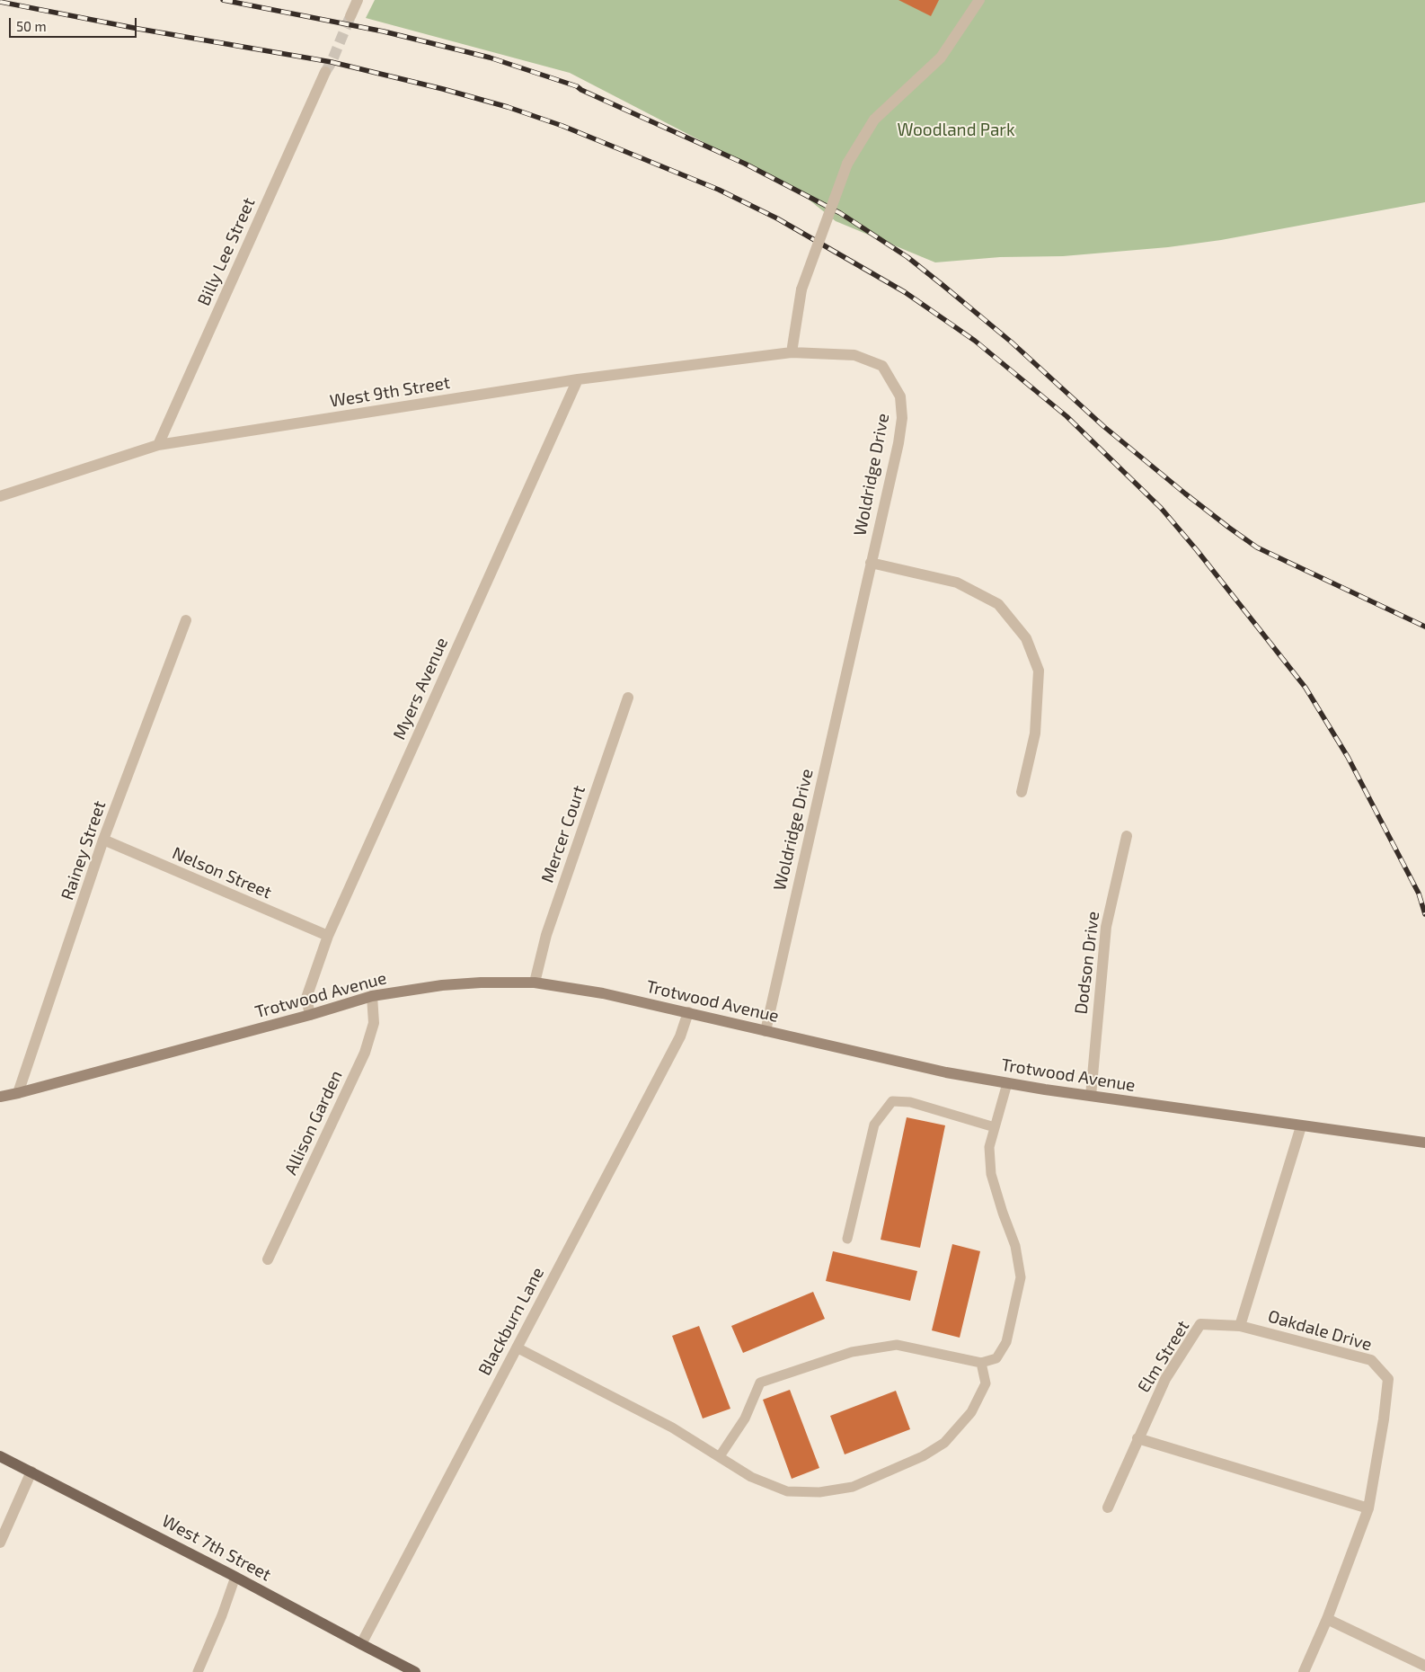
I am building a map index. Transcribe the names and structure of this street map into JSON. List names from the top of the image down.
{
  "streets": {
    "main road": ["Trotwood Avenue", "West 7th Street"],
    "street": [
      "Billy Lee Street",
      "West 9th Street",
      "Woldridge Drive",
      "Myers Avenue",
      "Mercer Court",
      "Rainey Street",
      "Nelson Street",
      "Dodson Drive",
      "Allison Garden",
      "Blackburn Lane",
      "Oakdale Drive",
      "Elm Street"
    ]
  },
  "crossings": [
    ["Billy Lee Street", "West 9th Street"],
    ["West 9th Street", "Woldridge Drive"],
    ["West 9th Street", "Myers Avenue"],
    ["Woldridge Drive", "Trotwood Avenue"],
    ["Myers Avenue", "Nelson Street"],
    ["Myers Avenue", "Trotwood Avenue"],
    ["Mercer Court", "Trotwood Avenue"],
    ["Rainey Street", "Nelson Street"],
    ["Rainey Street", "Trotwood Avenue"],
    ["Dodson Drive", "Trotwood Avenue"],
    ["Trotwood Avenue", "Allison Garden"],
    ["Trotwood Avenue", "Blackburn Lane"],
    ["Blackburn Lane", "West 7th Street"],
    ["Oakdale Drive", "Elm Street"]
  ],
  "parks": ["Woodland Park"],
  "scale_bar": "50 m"
}
